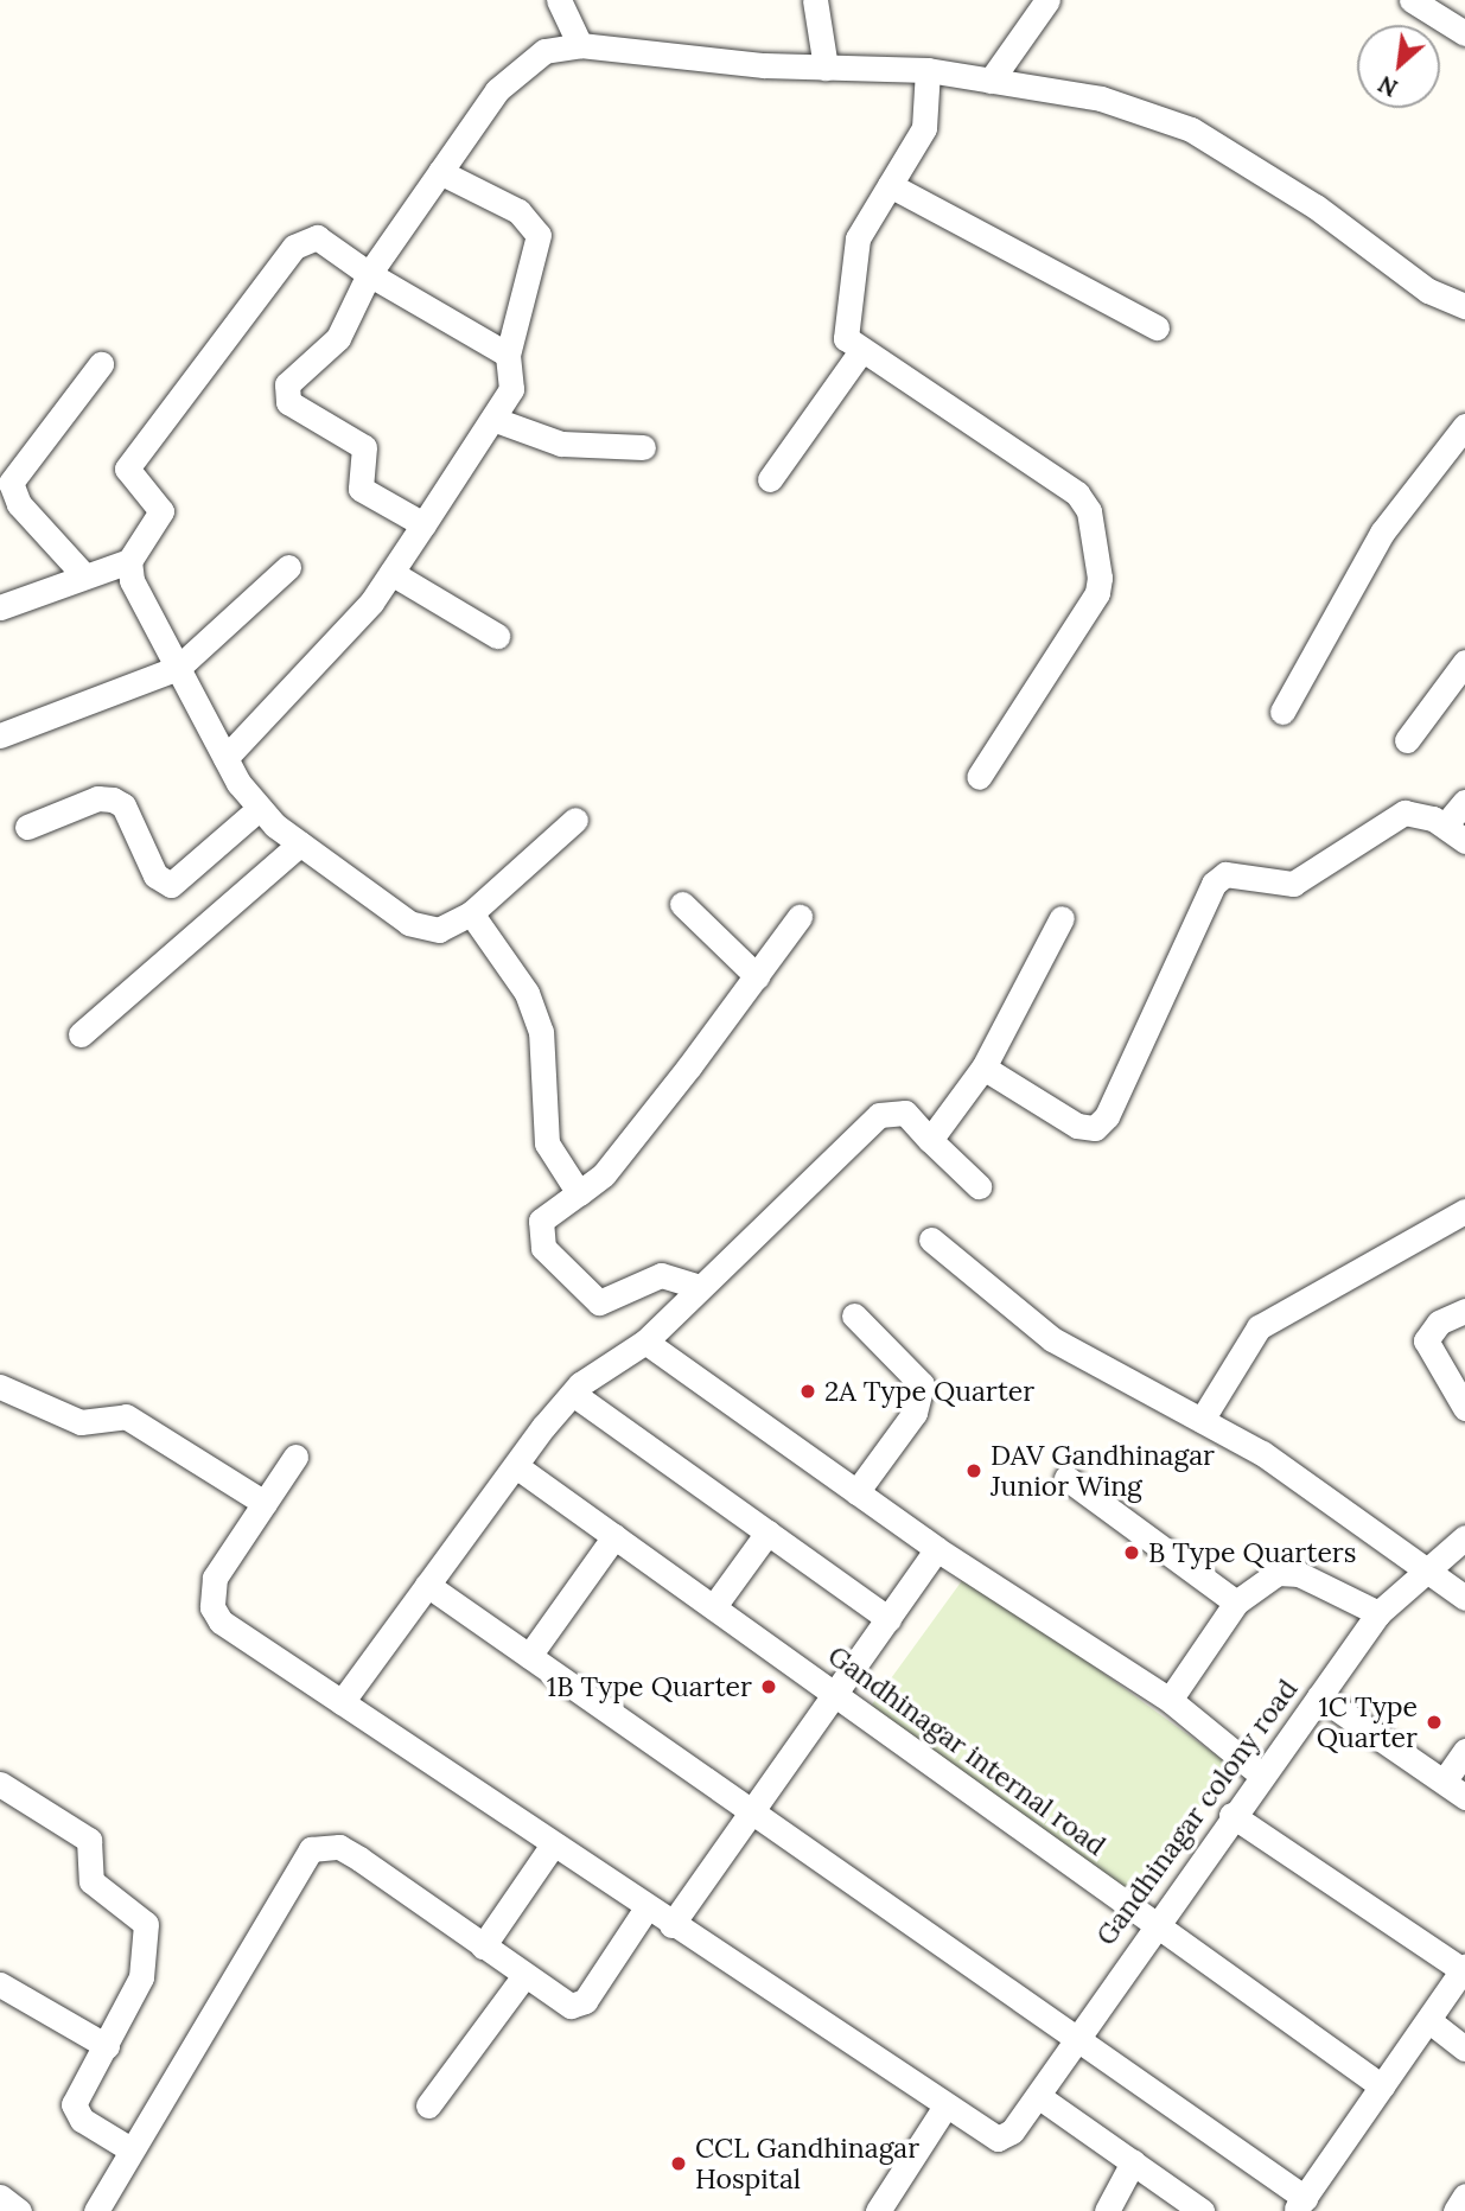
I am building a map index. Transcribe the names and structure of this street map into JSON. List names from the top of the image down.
{
  "streets": {
    "street": ["Gandhinagar internal road", "Gandhinagar colony road"]
  },
  "crossings": [
    ["Gandhinagar internal road", "Gandhinagar colony road"]
  ],
  "places": [
    "2A Type Quarter",
    "DAV Gandhinagar Junior Wing",
    "B Type Quarters",
    "1B Type Quarter",
    "1C Type Quarter",
    "CCL Gandhinagar Hospital"
  ],
  "north": "bottom left"
}
